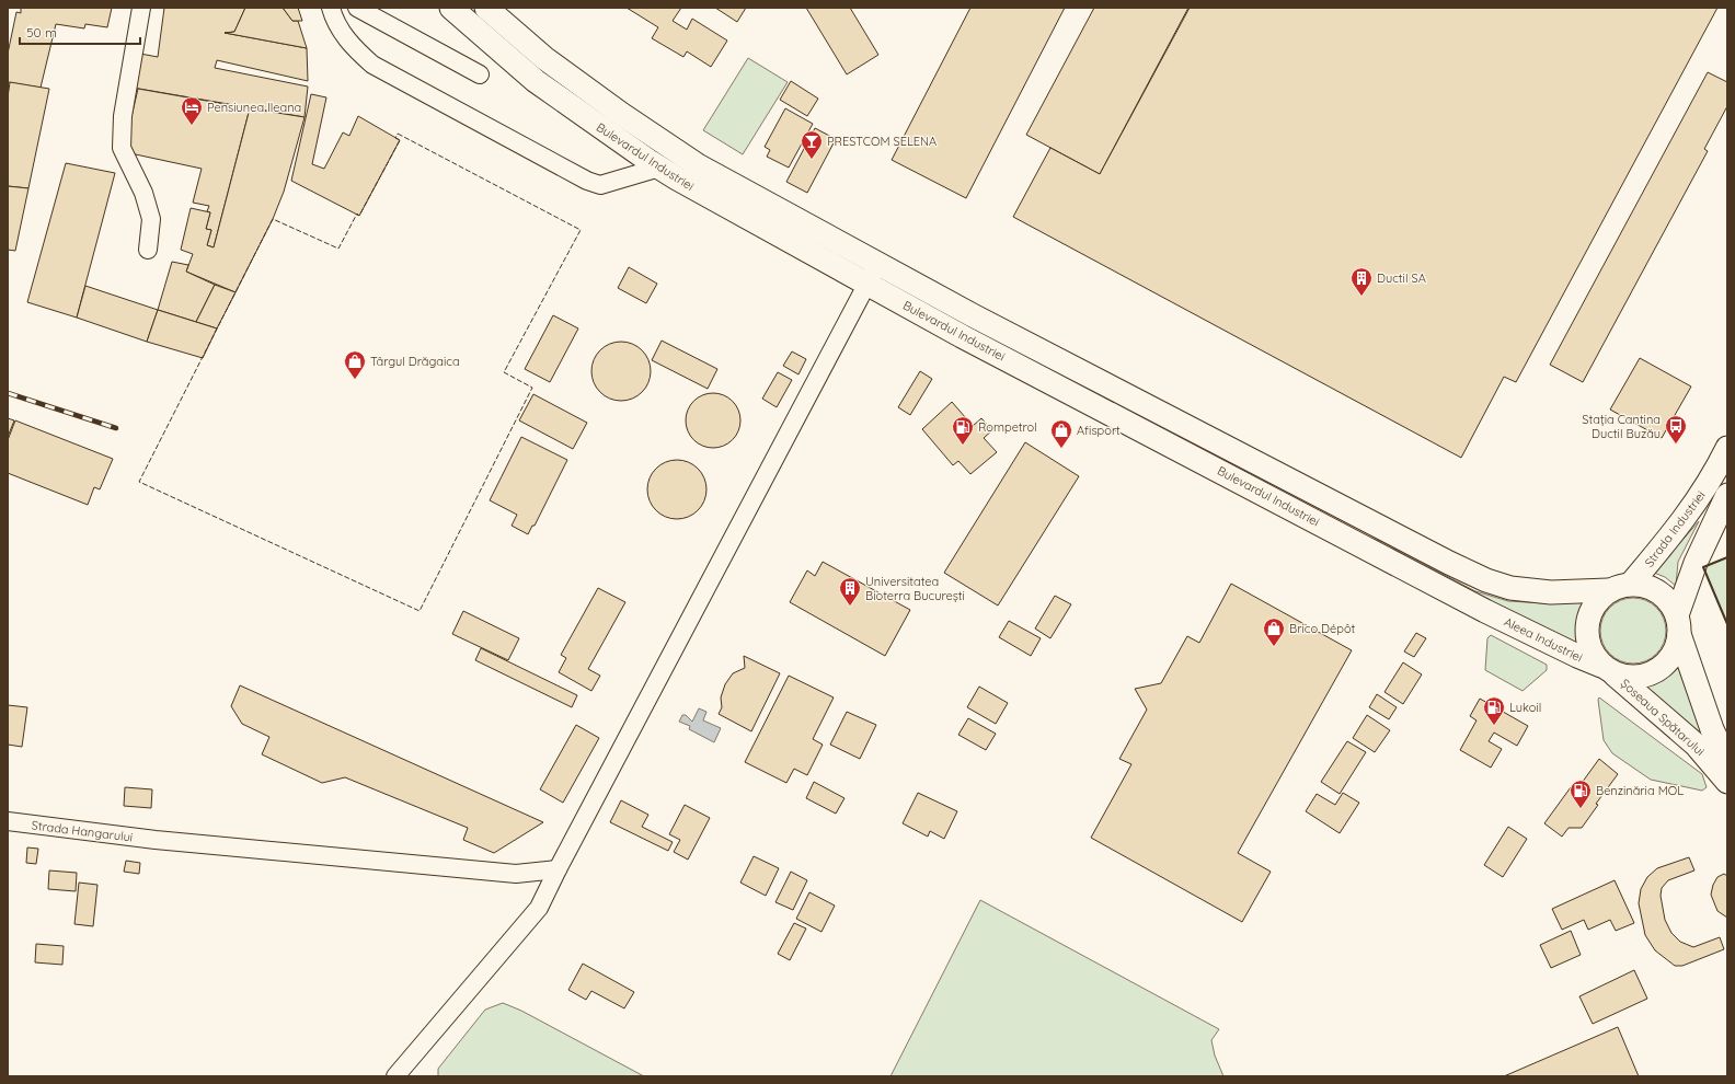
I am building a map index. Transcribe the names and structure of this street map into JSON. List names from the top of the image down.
{
  "streets": {
    "main road": [
      "Bulevardul Industriei",
      "Strada Industriei",
      "Aleea Industriei",
      "Șoseaua Spătarului"
    ],
    "street": ["Strada Hangarului"]
  },
  "crossings": [
    ["Bulevardul Industriei", "Strada Industriei"],
    ["Bulevardul Industriei", "Aleea Industriei"],
    ["Bulevardul Industriei", "Șoseaua Spătarului"],
    ["Strada Industriei", "Aleea Industriei"],
    ["Strada Industriei", "Șoseaua Spătarului"],
    ["Aleea Industriei", "Șoseaua Spătarului"]
  ],
  "places": {
    "hotel": ["Pensiunea Ileana"],
    "bar": ["PRESTCOM SELENA"],
    "building": ["Ductil SA", "Universitatea Bioterra București"],
    "shop": ["Târgul Drăgaica", "Afisport", "Brico Dépôt"],
    "bus stop": ["Stația Cantina Ductil Buzău"],
    "fuel station": ["Rompetrol", "Lukoil", "Benzinăria MOL"]
  },
  "scale_bar": "50 m"
}
